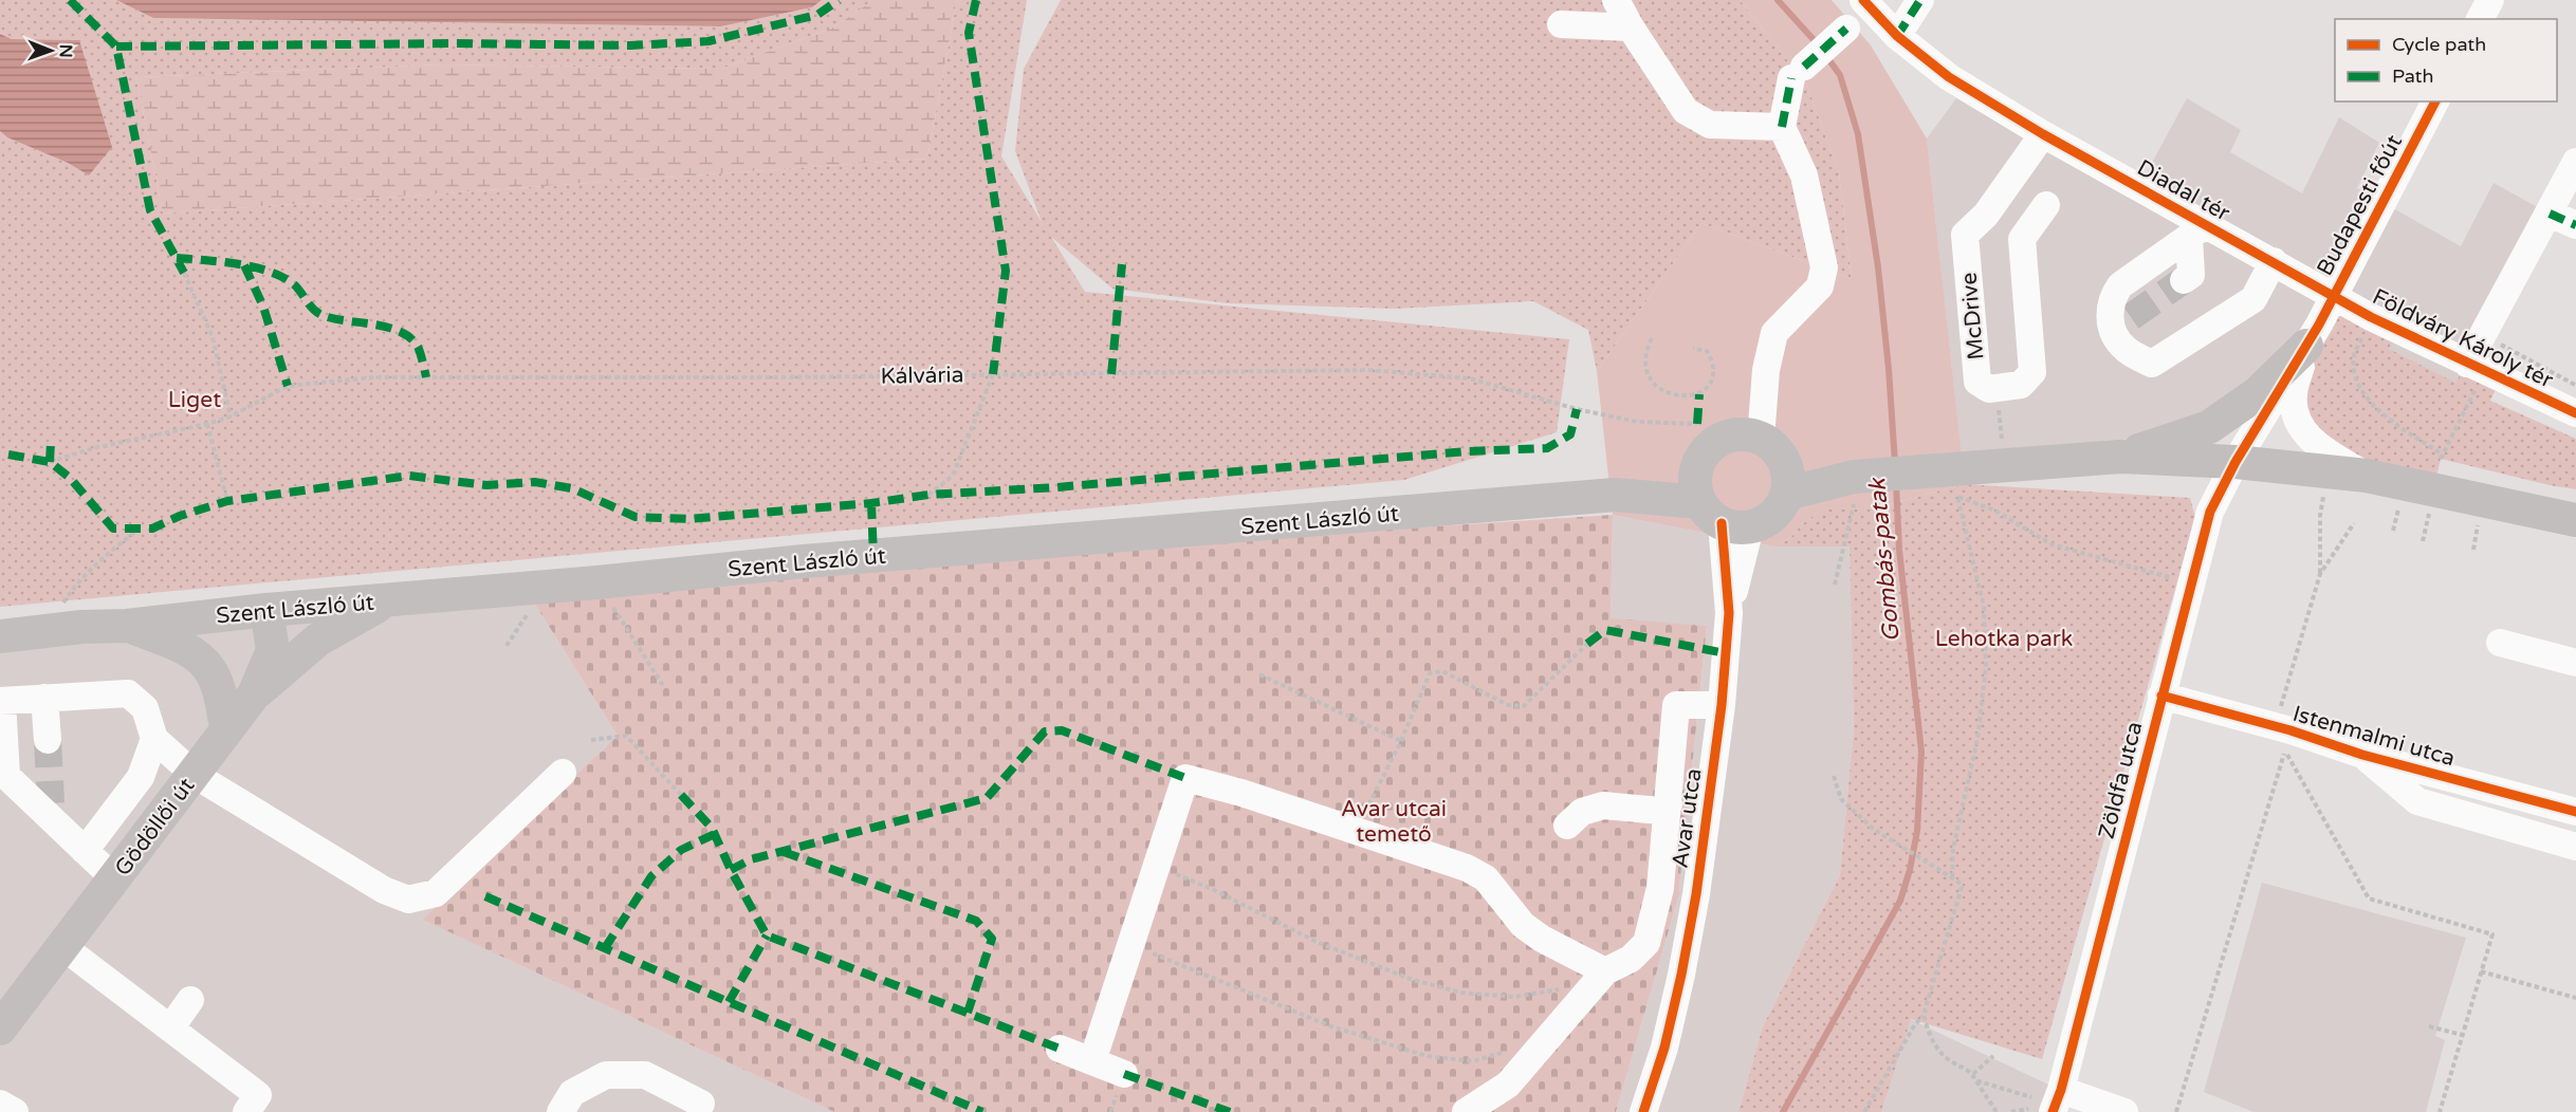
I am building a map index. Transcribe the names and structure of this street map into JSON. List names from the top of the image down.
{
  "streets": {
    "main road": ["Szent László út", "Gödöllői út"],
    "street": [
      "Diadal tér",
      "Budapesti főút",
      "McDrive",
      "Földváry Károly tér",
      "Istenmalmi utca",
      "Zöldfa utca",
      "Avar utca"
    ],
    "path": ["Kálvária"]
  },
  "crossings": [
    ["Diadal tér", "Budapesti főút"],
    ["Diadal tér", "McDrive"],
    ["Diadal tér", "Földváry Károly tér"],
    ["Budapesti főút", "Földváry Károly tér"],
    ["Szent László út", "Gödöllői út"],
    ["Istenmalmi utca", "Zöldfa utca"]
  ],
  "water": ["Gombás-patak"],
  "parks": ["Liget", "Lehotka park", "Avar utcai temető"],
  "legend": ["Cycle path", "Path"],
  "north": "right"
}
